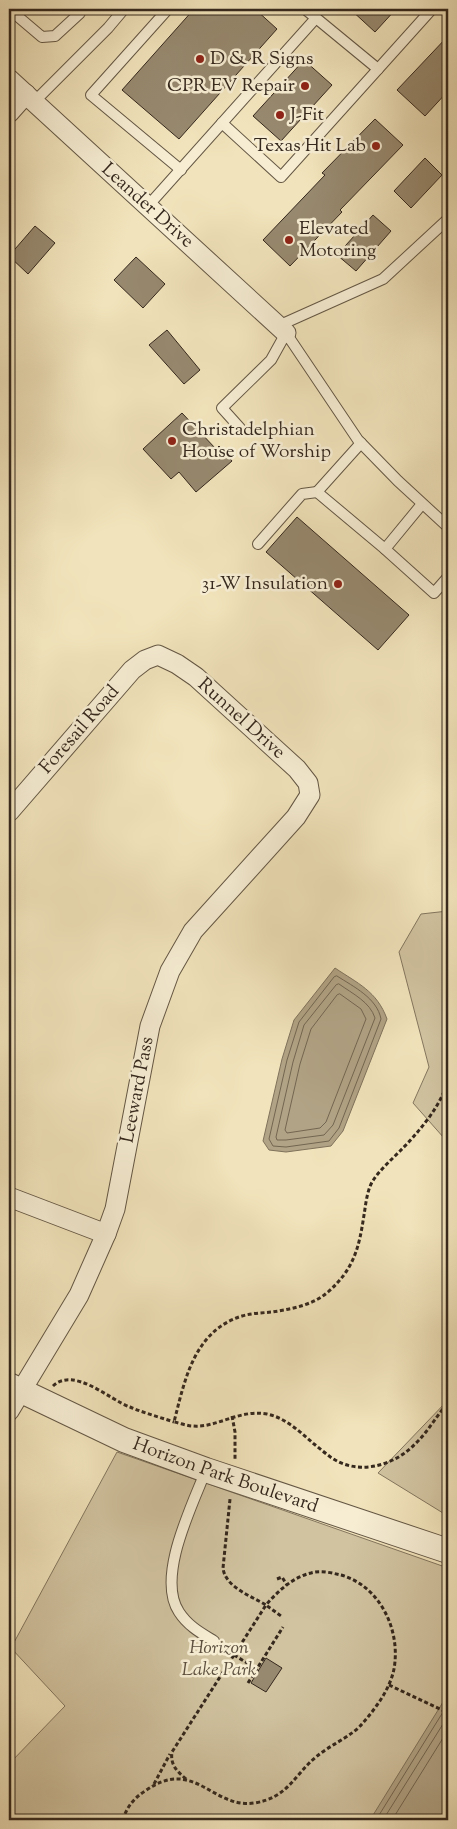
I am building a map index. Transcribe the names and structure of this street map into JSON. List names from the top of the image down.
{
  "streets": {
    "street": [
      "Leander Drive",
      "Runnel Drive",
      "Foresail Road",
      "Leeward Pass",
      "Horizon Park Boulevard"
    ]
  },
  "crossings": [
    ["Runnel Drive", "Foresail Road"],
    ["Runnel Drive", "Leeward Pass"],
    ["Leeward Pass", "Horizon Park Boulevard"]
  ],
  "parks": ["Horizon Lake Park"],
  "places": [
    "D & R Signs",
    "CPR EV Repair",
    "J-Fit",
    "Texas Hit Lab",
    "Elevated Motoring",
    "Christadelphian House of Worship",
    "31-W Insulation"
  ]
}
